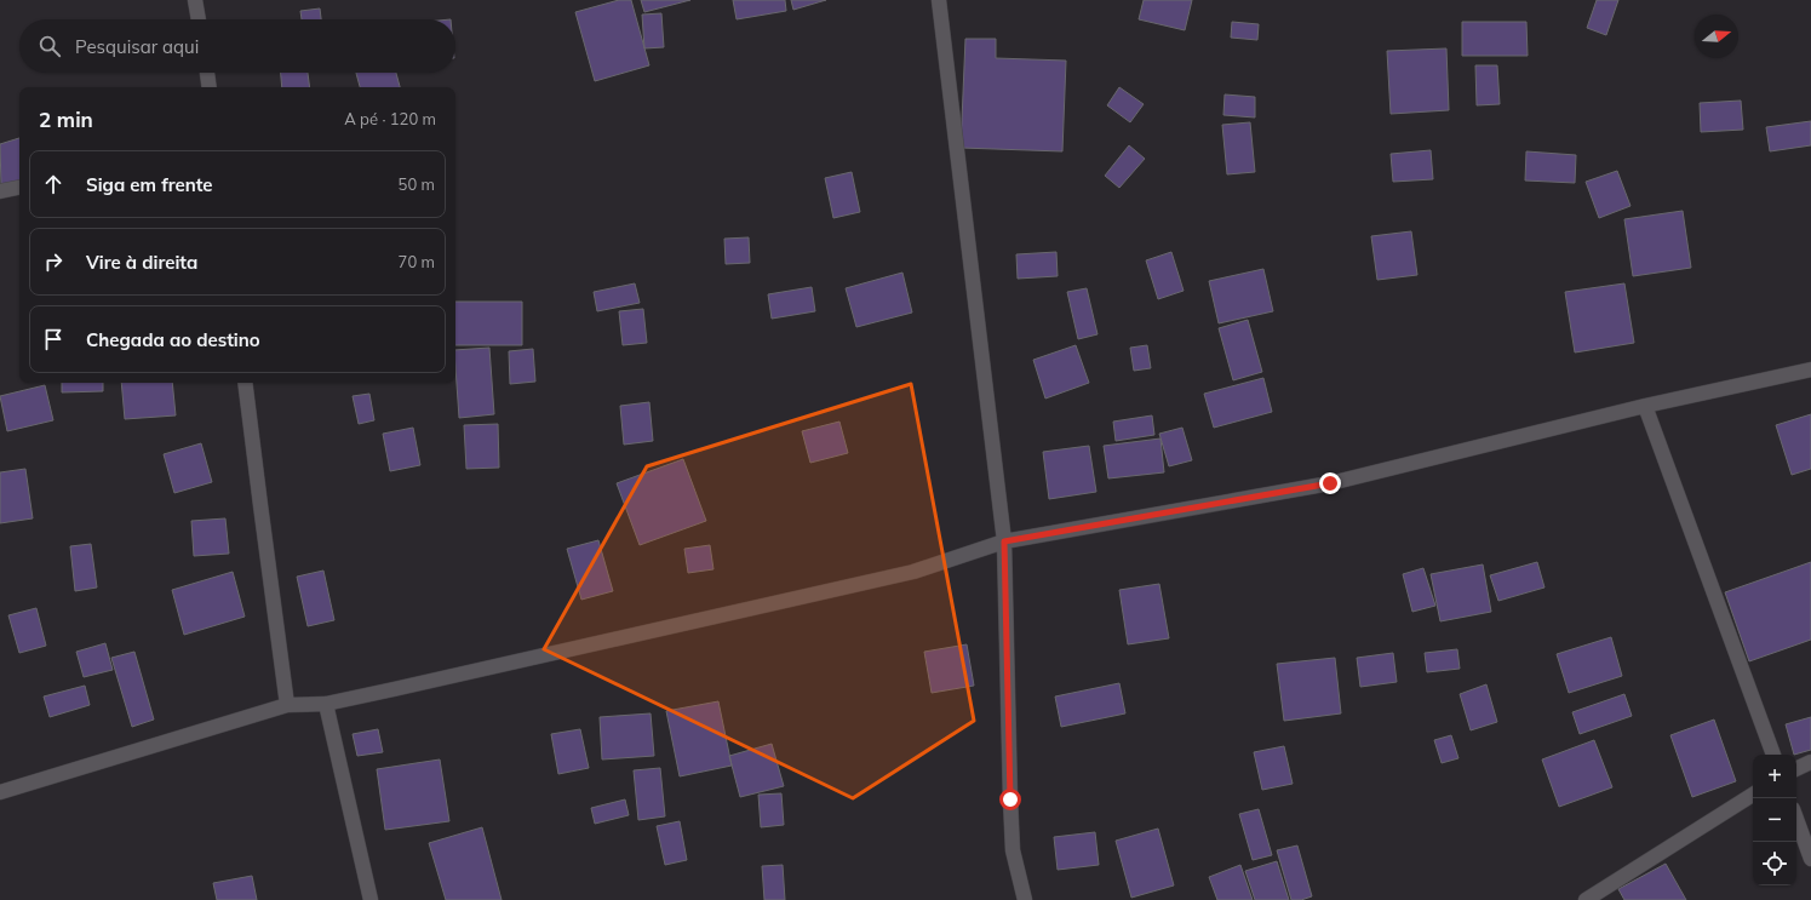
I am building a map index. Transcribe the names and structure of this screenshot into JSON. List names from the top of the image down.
{
  "north": "right",
  "page": {
    "search": "Pesquisar aqui",
    "heading": ["2 min", "A pé · 120 m"],
    "list": [
      ["Siga em frente", "50 m"],
      ["Vire à direita", "70 m"],
      "Chegada ao destino"
    ],
    "map_buttons": ["+", "−"]
  }
}
